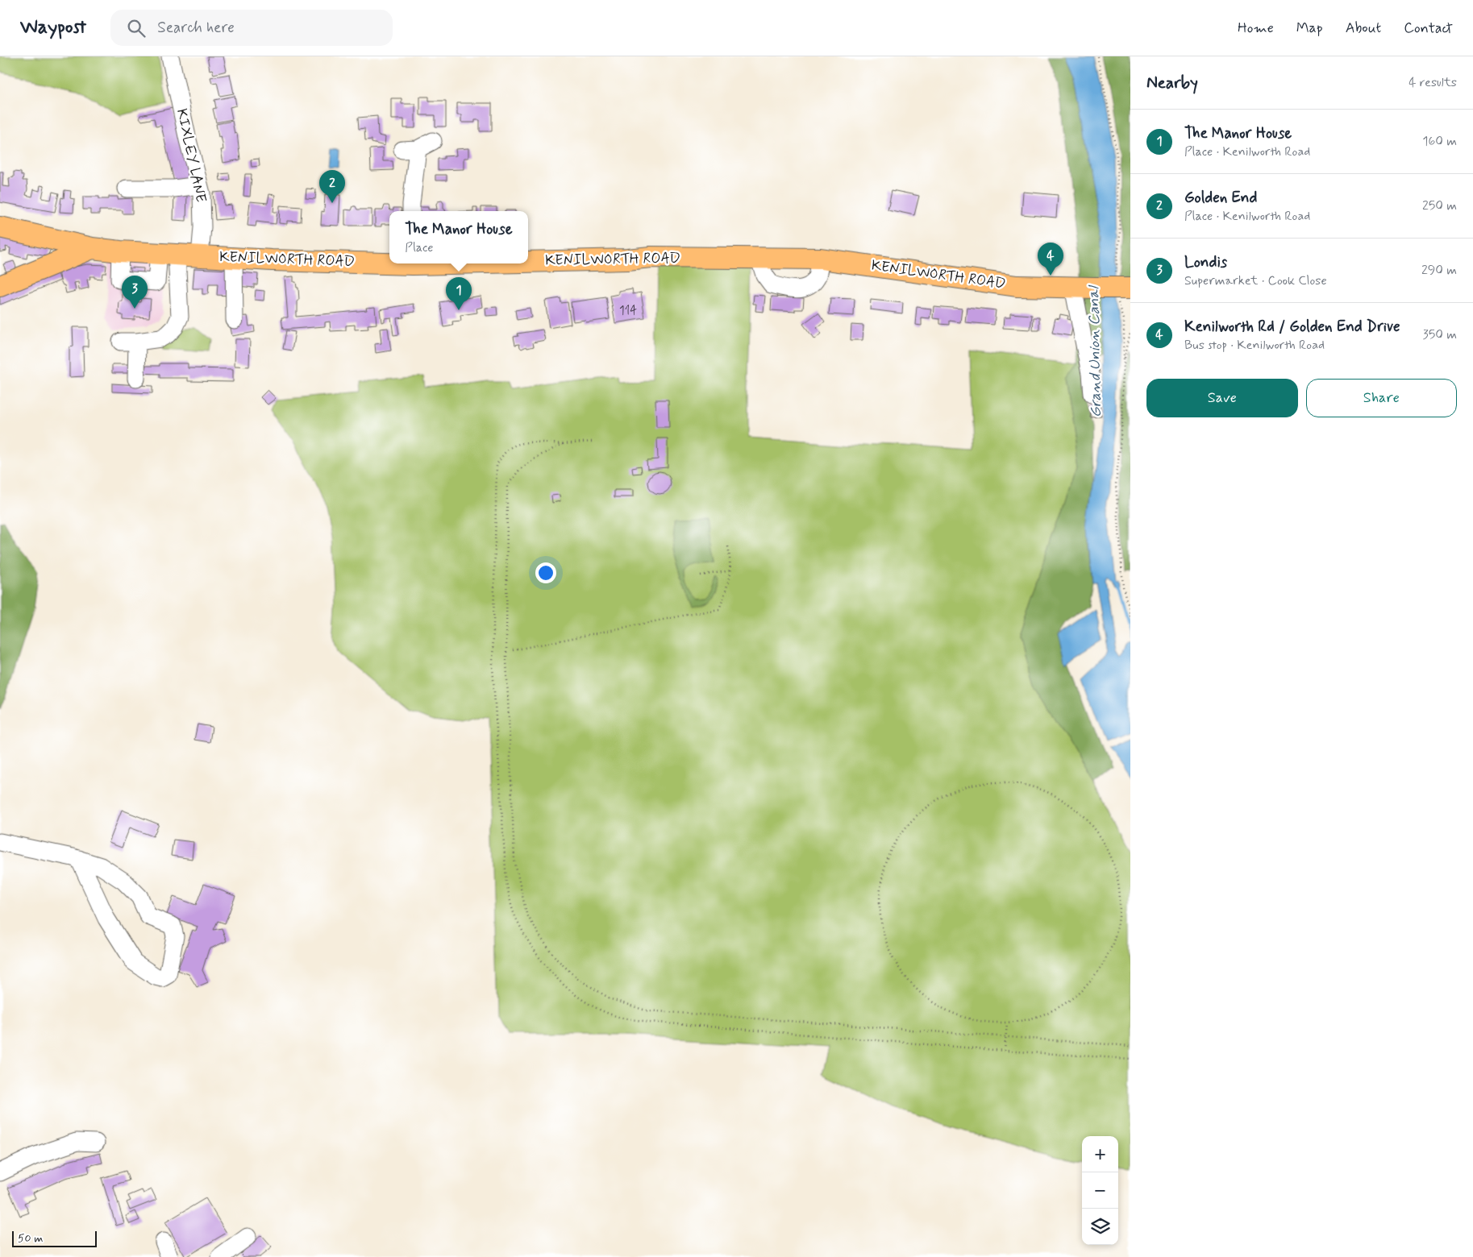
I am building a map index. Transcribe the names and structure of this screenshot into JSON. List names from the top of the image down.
{
  "streets": {
    "main road": ["KENILWORTH ROAD"],
    "street": ["KIXLEY LANE"]
  },
  "crossings": [
    ["KIXLEY LANE", "KENILWORTH ROAD"]
  ],
  "water": ["Grand Union Canal"],
  "house_numbers": ["114"],
  "scale_bar": "50 m",
  "page": {
    "header": "Waypost",
    "search": "Search here",
    "nav": [
      "Home",
      "Map",
      "About",
      "Contact"
    ],
    "heading": ["Nearby", "4 results"],
    "list": [
      {
        "mark": "1",
        "name": "The Manor House",
        "note": "Place · Kenilworth Road",
        "value": "160 m"
      },
      {
        "mark": "2",
        "name": "Golden End",
        "note": "Place · Kenilworth Road",
        "value": "250 m"
      },
      {
        "mark": "3",
        "name": "Londis",
        "note": "Supermarket · Cook Close",
        "value": "290 m"
      },
      {
        "mark": "4",
        "name": "Kenilworth Rd / Golden End Drive",
        "note": "Bus stop · Kenilworth Road",
        "value": "350 m"
      }
    ],
    "pins": [
      "2",
      "4",
      "3",
      "1"
    ],
    "popup": ["The Manor House", "Place"],
    "buttons": ["Save", "Share"],
    "map_buttons": ["+", "−"],
    "scale": "50 m"
  }
}
